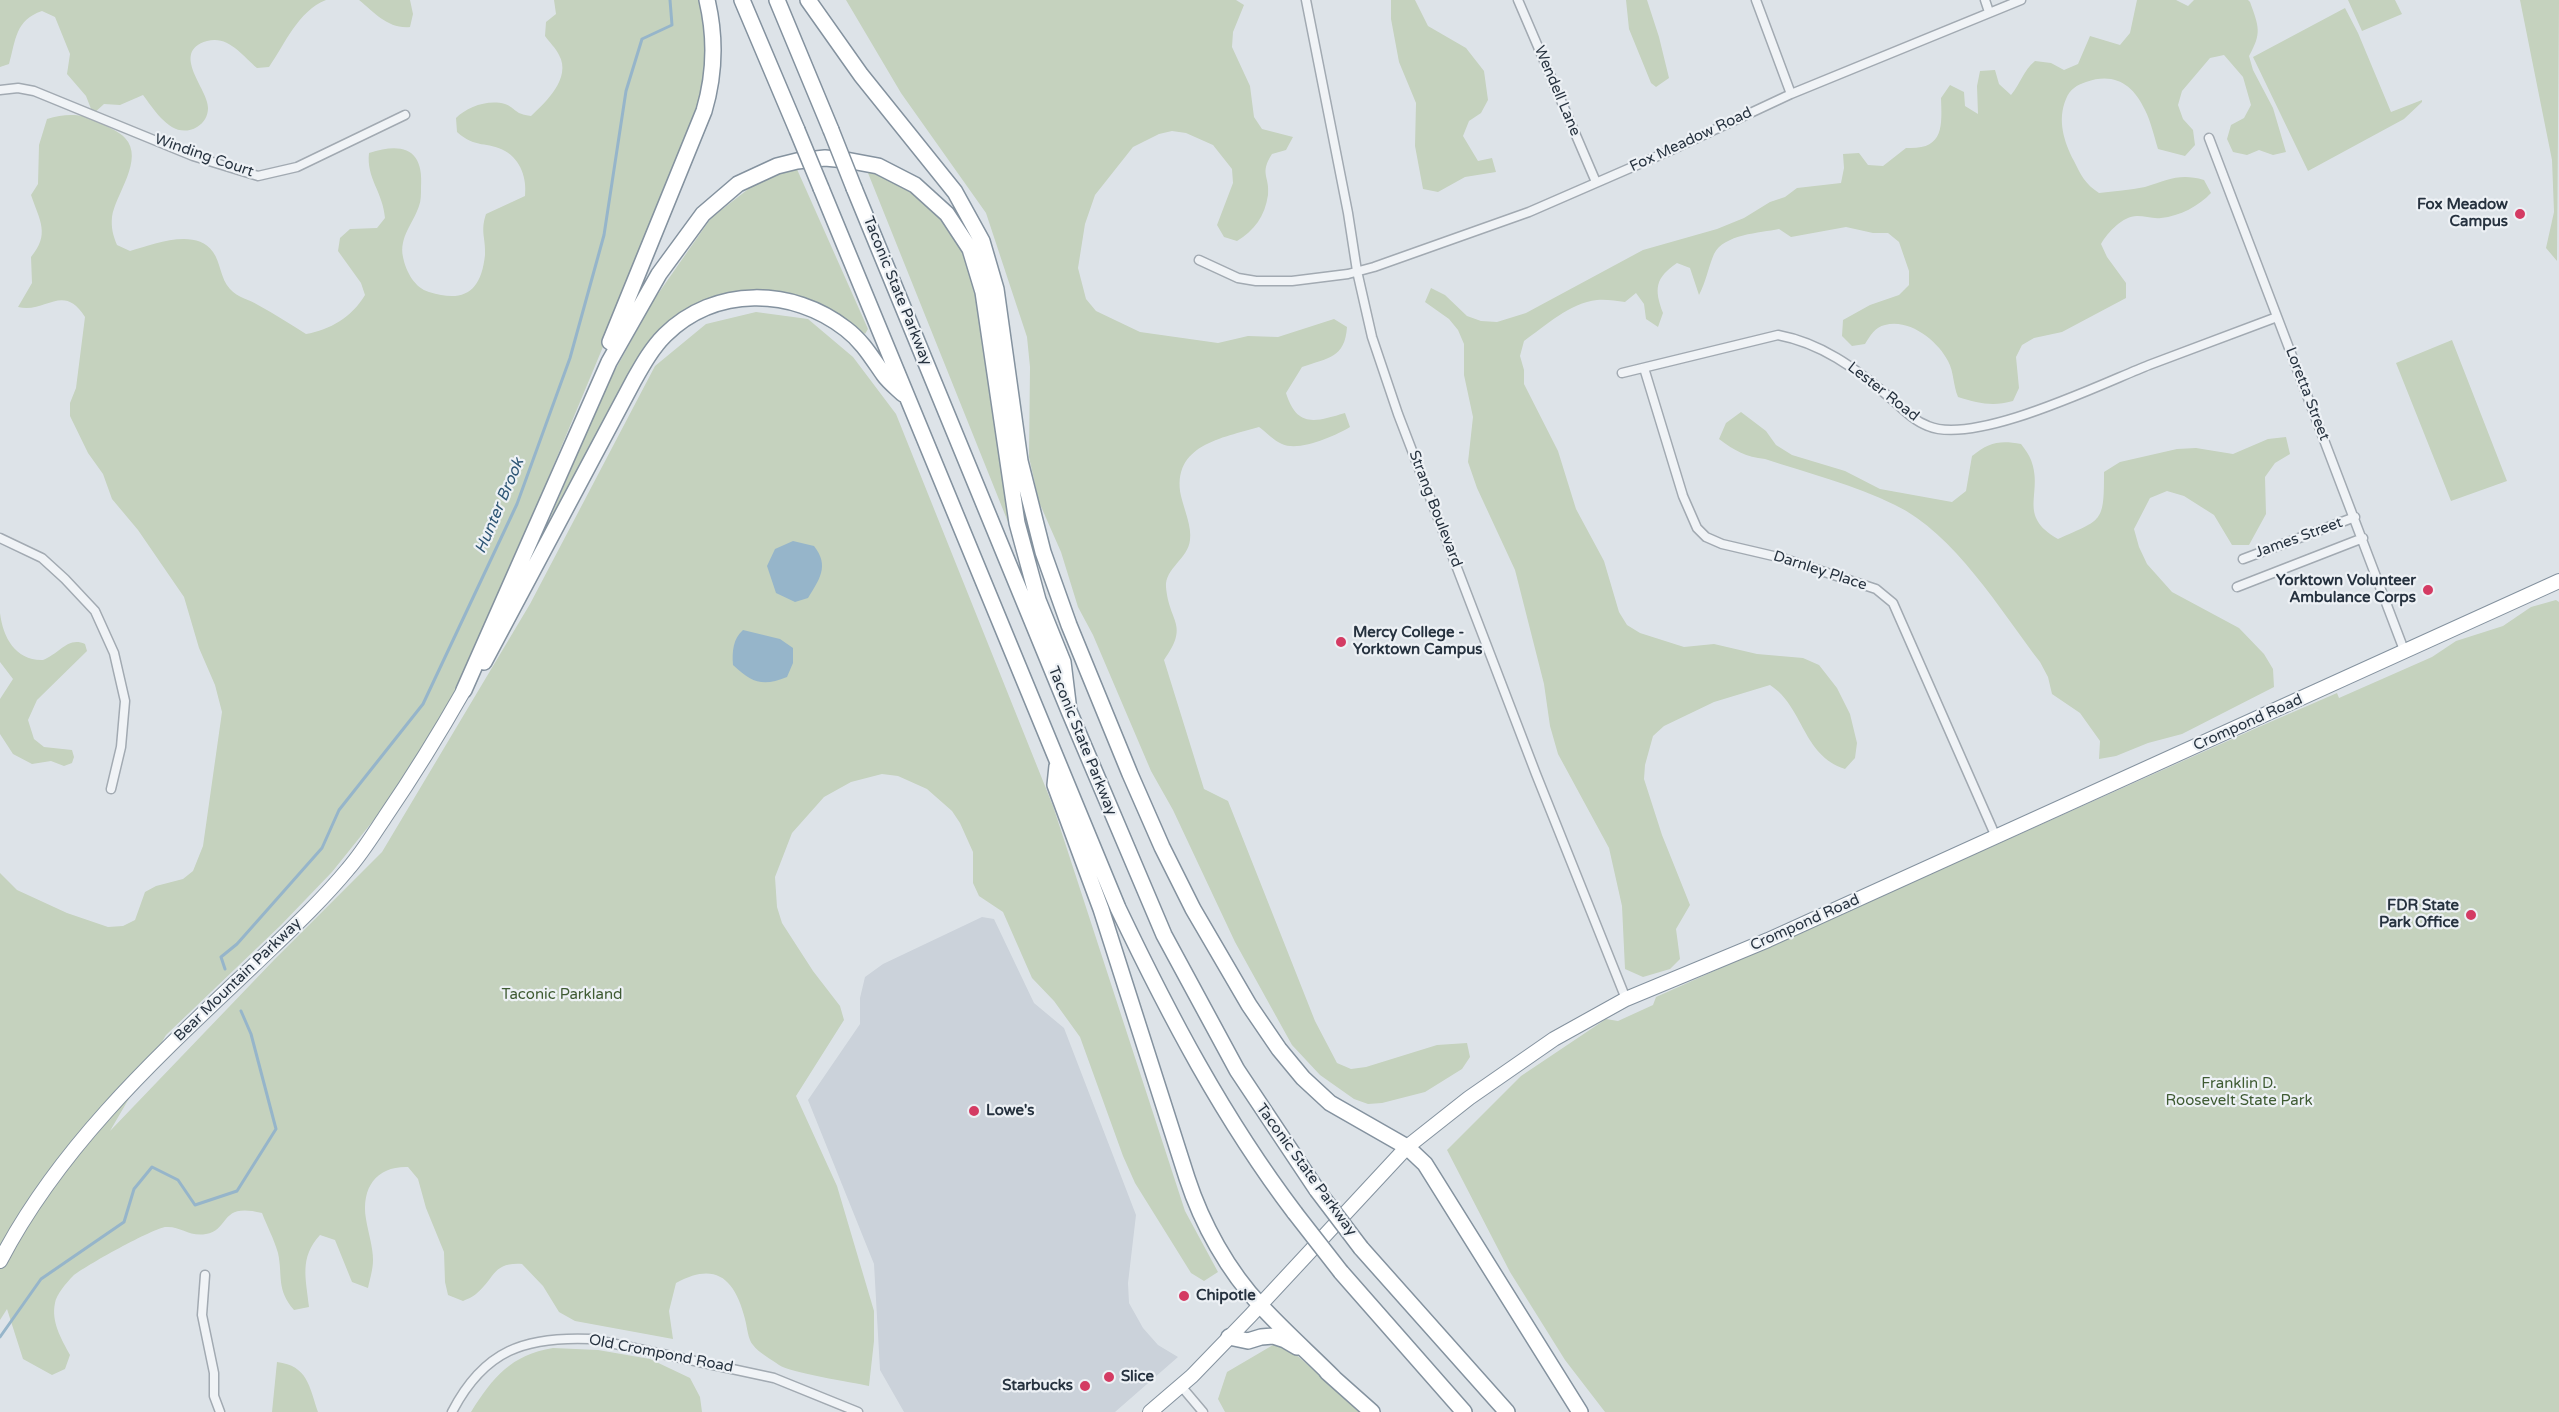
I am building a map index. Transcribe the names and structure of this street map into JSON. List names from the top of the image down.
{
  "streets": {
    "highway": ["Taconic State Parkway", "Crompond Road", "Bear Mountain Parkway"],
    "street": [
      "Wendell Lane",
      "Fox Meadow Road",
      "Winding Court",
      "Lester Road",
      "Loretta Street",
      "Strang Boulevard",
      "James Street",
      "Darnley Place",
      "Old Crompond Road"
    ]
  },
  "crossings": [
    ["Wendell Lane", "Fox Meadow Road"],
    ["Fox Meadow Road", "Strang Boulevard"],
    ["Lester Road", "Loretta Street"],
    ["Lester Road", "Darnley Place"],
    ["Loretta Street", "James Street"],
    ["Loretta Street", "Crompond Road"],
    ["Strang Boulevard", "Crompond Road"],
    ["Darnley Place", "Crompond Road"]
  ],
  "water": ["Hunter Brook"],
  "parks": ["Taconic Parkland", "Franklin D. Roosevelt State Park"],
  "places": [
    "Fox Meadow Campus",
    "Yorktown Volunteer Ambulance Corps",
    "Mercy College - Yorktown Campus",
    "FDR State Park Office",
    "Lowe's",
    "Chipotle",
    "Slice",
    "Starbucks"
  ]
}
